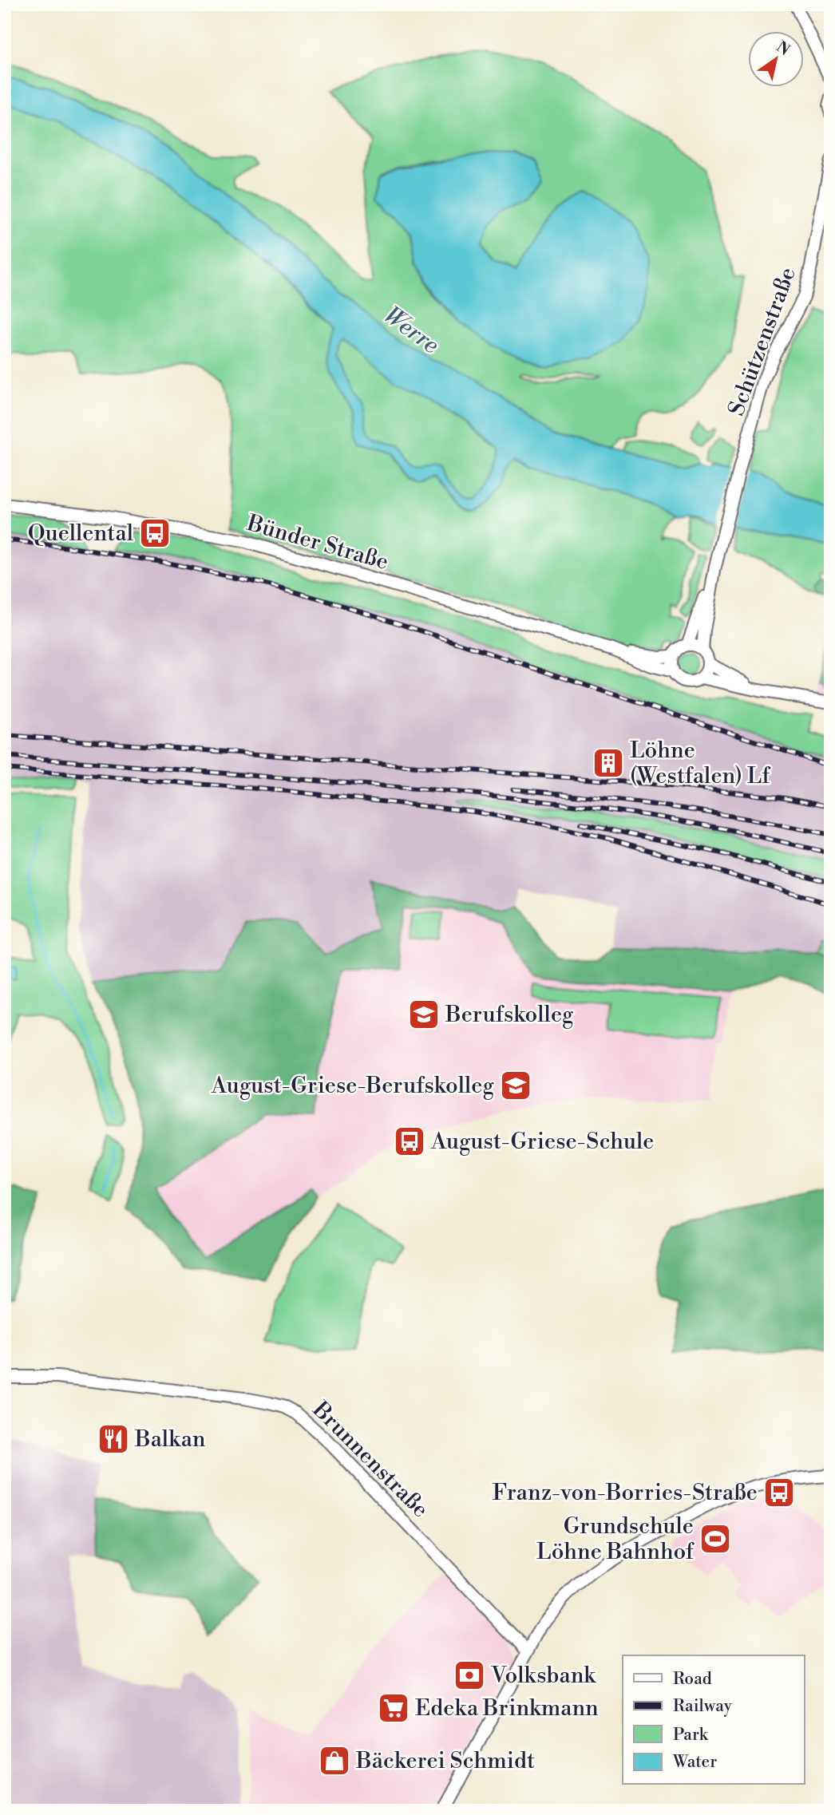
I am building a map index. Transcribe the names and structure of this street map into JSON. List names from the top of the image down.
{
  "streets": {
    "main road": ["Schützenstraße", "Bünder Straße", "Brunnenstraße"]
  },
  "water": ["Werre"],
  "places": {
    "bus stop": ["Quellental", "August-Griese-Schule", "Franz-von-Borries-Straße"],
    "building": ["Löhne (Westfalen) Lf"],
    "school or university": ["Berufskolleg", "August-Griese-Berufskolleg"],
    "restaurant": ["Balkan"],
    "sports": ["Grundschule Löhne Bahnhof"],
    "bank": ["Volksbank"],
    "supermarket": ["Edeka Brinkmann"],
    "shop": ["Bäckerei Schmidt"]
  },
  "legend": [
    "Road",
    "Railway",
    "Park",
    "Water"
  ],
  "north": "top right"
}
